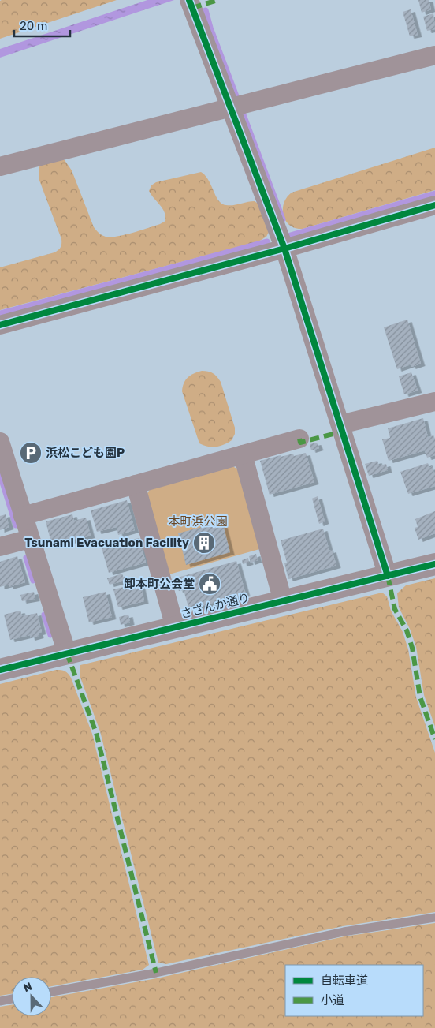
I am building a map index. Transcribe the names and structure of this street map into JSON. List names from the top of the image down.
{
  "streets": {
    "street": ["さざんか通り"]
  },
  "parks": ["本町浜公園"],
  "places": {
    "parking": ["浜松こども園P"],
    "building": ["Tsunami Evacuation Facility"],
    "public building": ["卸本町公会堂"]
  },
  "legend": ["自転車道", "小道"],
  "scale_bar": "20 m",
  "north": "top"
}
